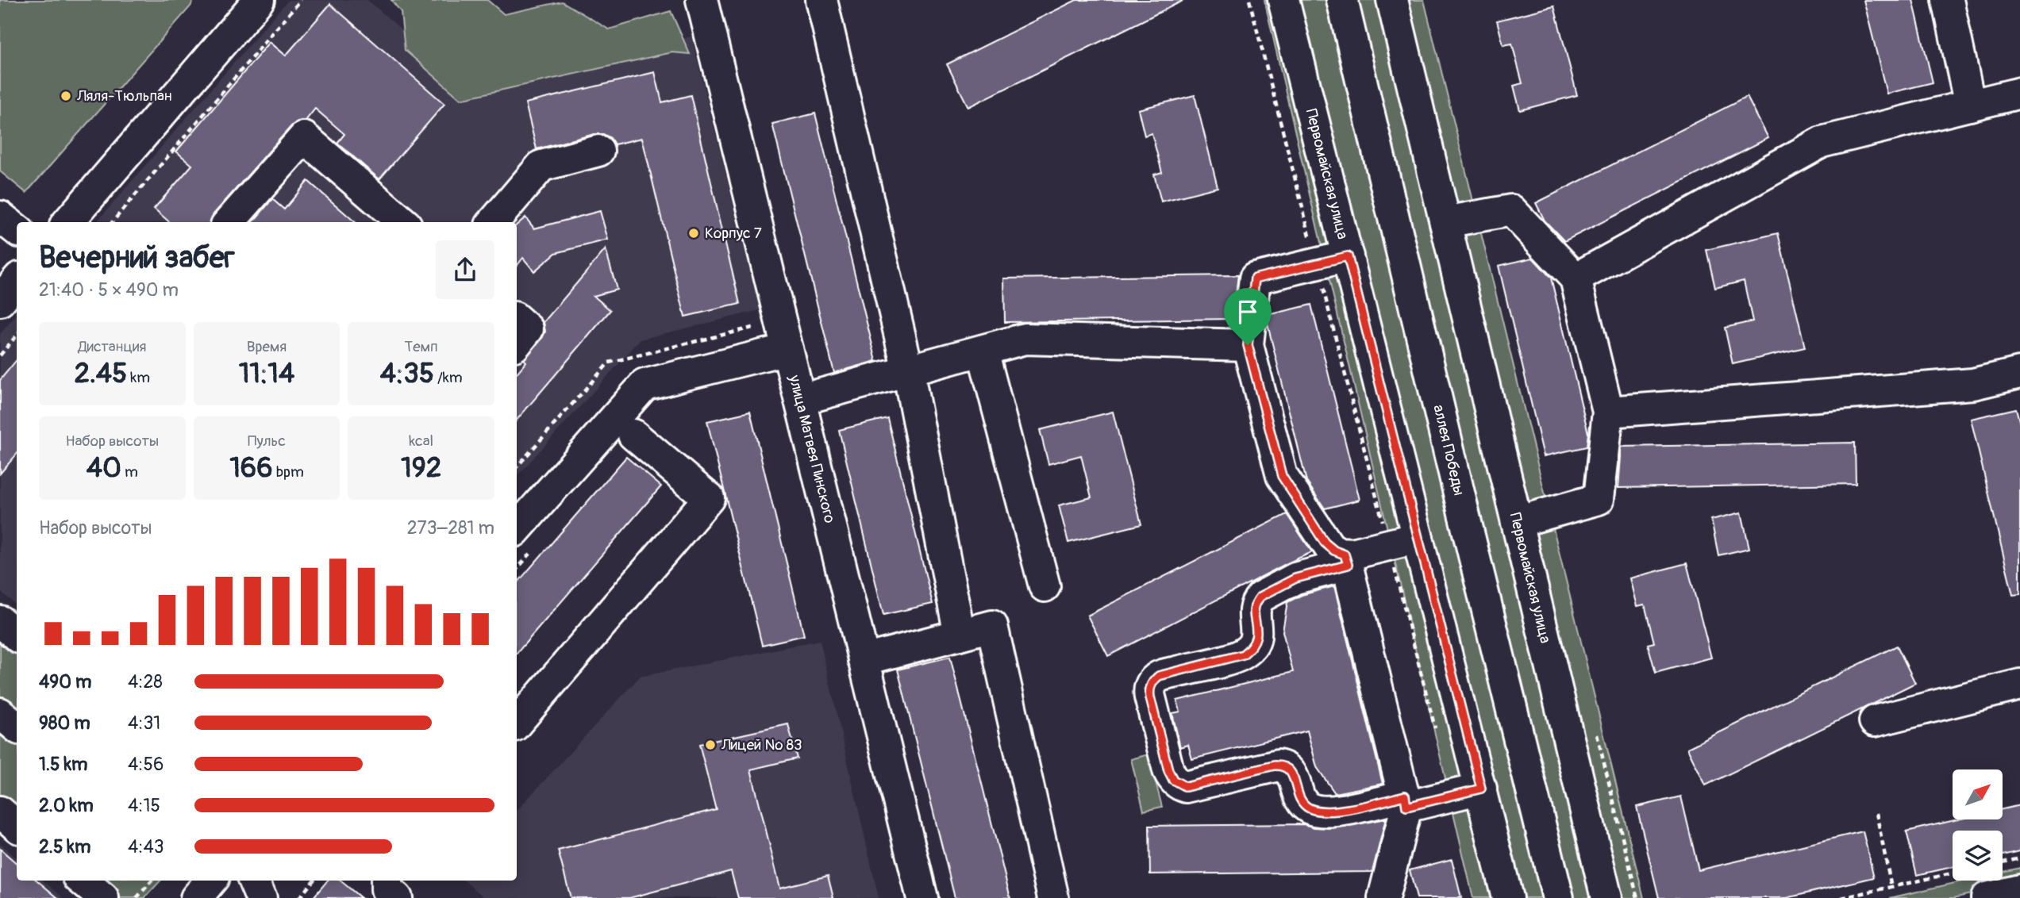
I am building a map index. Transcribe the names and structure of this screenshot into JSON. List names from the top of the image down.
{
  "streets": {
    "street": ["Первомайская улица", "улица Матвея Пинского", "аллея Победы"]
  },
  "places": ["Ляля-Тюльпан", "Корпус 7", "Лицей № 83"],
  "north": "top right",
  "page": {
    "heading": ["Вечерний забег", "21:40 · 5 × 490 m"],
    "stats": [
      ["Дистанция", "2.45 km"],
      ["Время", "11:14"],
      ["Темп", "4:35 /km"],
      ["Набор высоты", "40 m"],
      ["Пульс", "166 bpm"],
      ["kcal", "192"]
    ],
    "chart": ["Набор высоты", "273–281 m"],
    "list": [
      {
        "name": "490 m",
        "note": "4:28"
      },
      {
        "name": "980 m",
        "note": "4:31"
      },
      {
        "name": "1.5 km",
        "note": "4:56"
      },
      {
        "name": "2.0 km",
        "note": "4:15"
      },
      {
        "name": "2.5 km",
        "note": "4:43"
      }
    ]
  }
}
